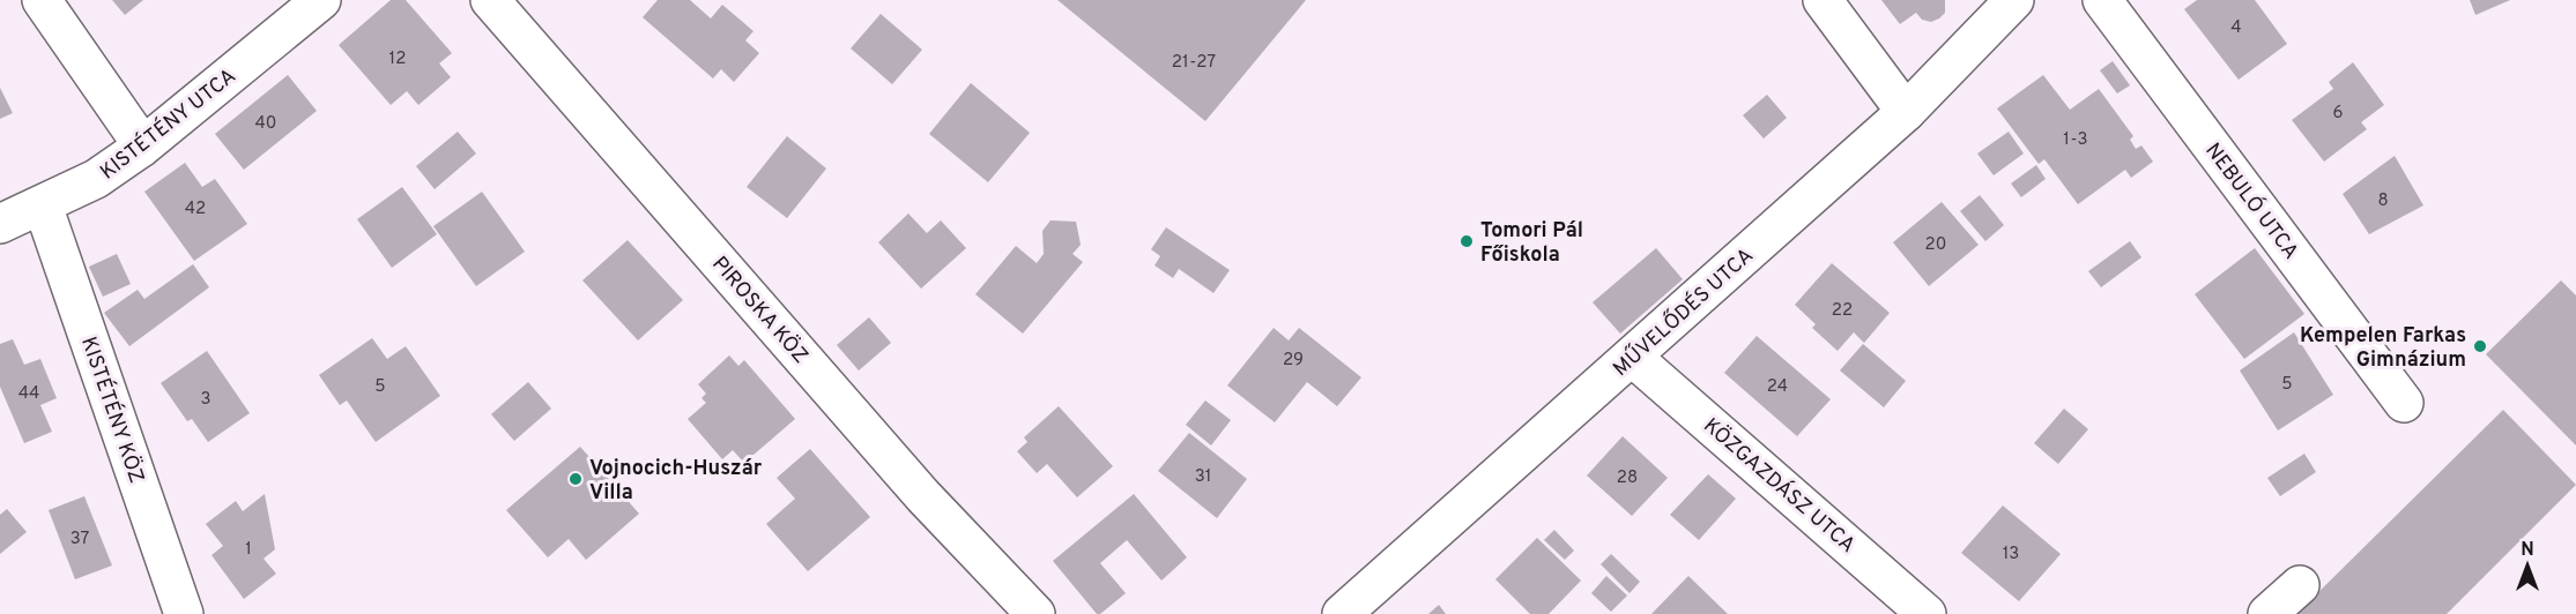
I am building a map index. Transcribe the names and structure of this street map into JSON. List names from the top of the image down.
{
  "streets": {
    "street": [
      "KISTÉTÉNY UTCA",
      "NEBULÓ UTCA",
      "PIROSKA KÖZ",
      "MŰVELŐDÉS UTCA",
      "KISTÉTÉNY KÖZ",
      "KÖZGAZDÁSZ UTCA"
    ]
  },
  "crossings": [
    ["KISTÉTÉNY UTCA", "KISTÉTÉNY KÖZ"],
    ["MŰVELŐDÉS UTCA", "KÖZGAZDÁSZ UTCA"]
  ],
  "places": ["Tomori Pál Főiskola", "Kempelen Farkas Gimnázium", "Vojnocich-Huszár Villa"],
  "house_numbers": [
    "4",
    "12",
    "21-27",
    "6",
    "40",
    "1-3",
    "8",
    "42",
    "20",
    "22",
    "29",
    "5",
    "5",
    "24",
    "44",
    "3",
    "31",
    "28",
    "37",
    "1",
    "13"
  ],
  "north": "top"
}
